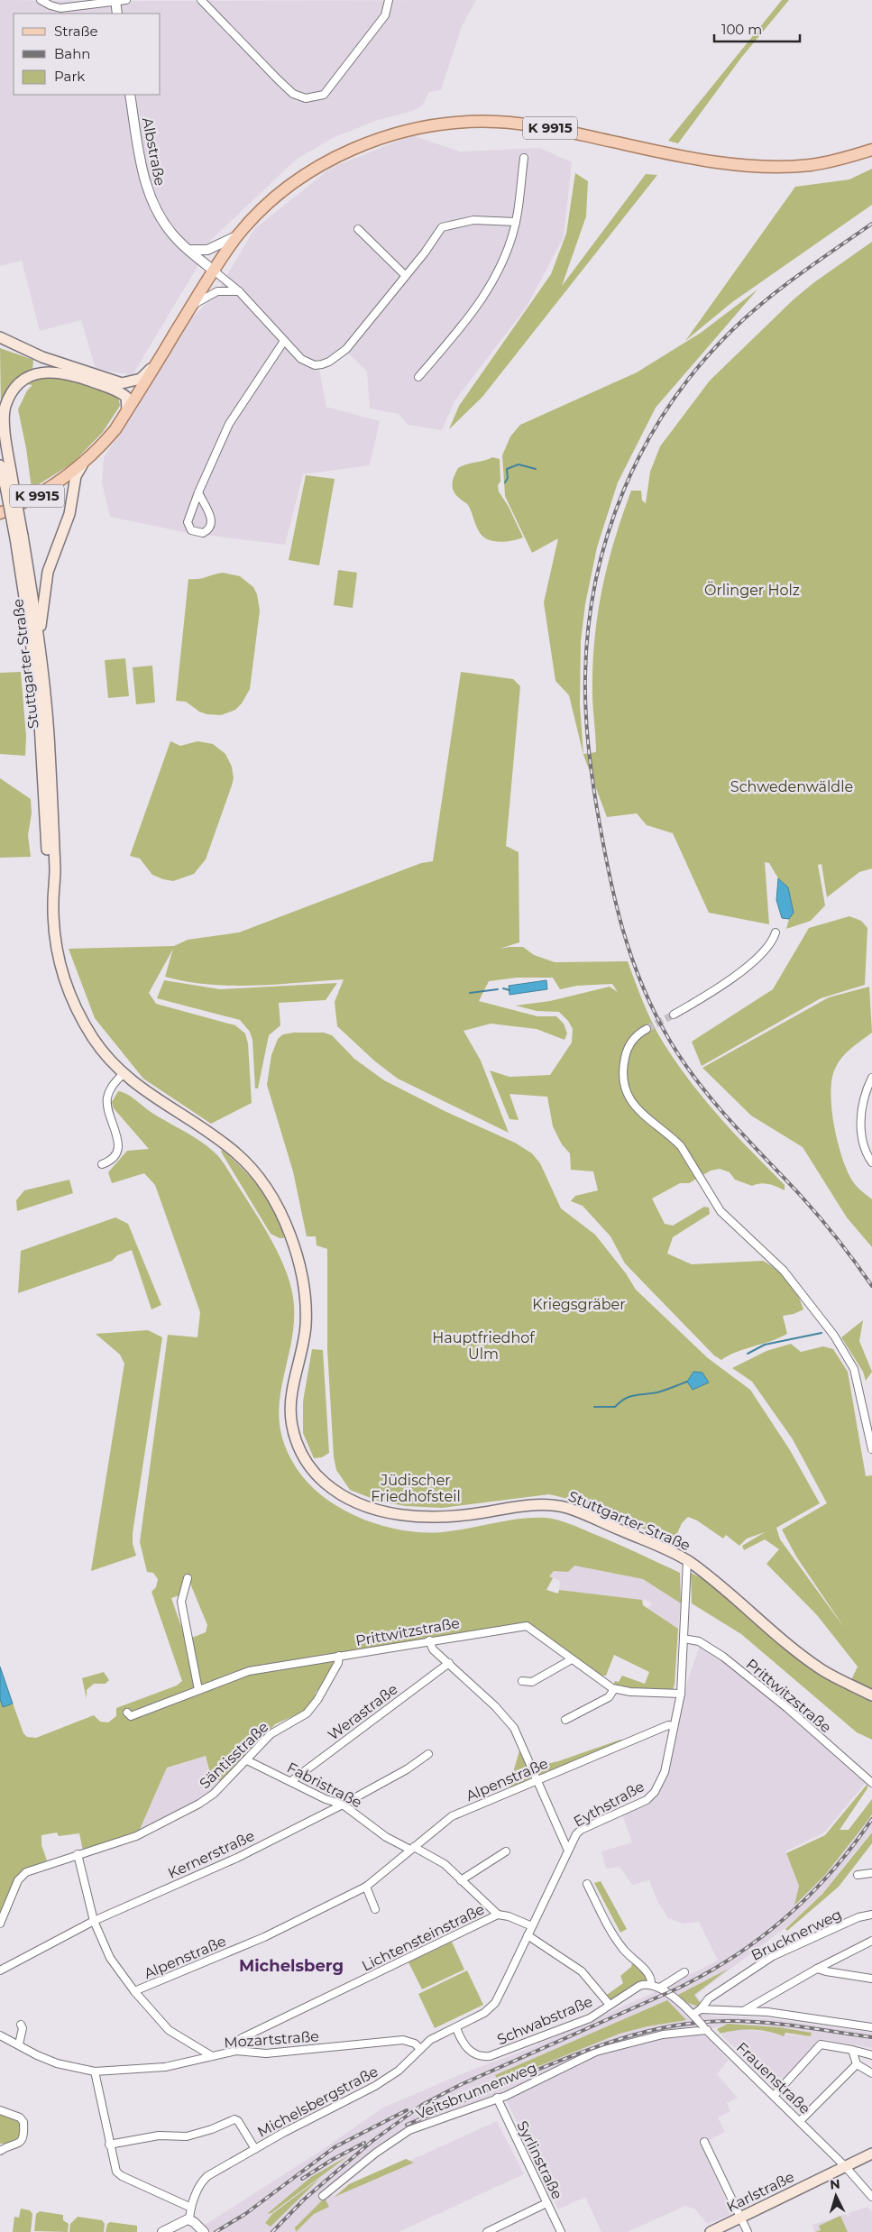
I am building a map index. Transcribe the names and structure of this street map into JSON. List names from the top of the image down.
{
  "streets": {
    "main road": ["K 9915", "Stuttgarter Straße", "Karlstraße"],
    "street": [
      "Albstraße",
      "Prittwitzstraße",
      "Werastraße",
      "Säntisstraße",
      "Alpenstraße",
      "Fabristraße",
      "Eythstraße",
      "Kernerstraße",
      "Brucknerweg",
      "Lichtensteinstraße",
      "Schwabstraße",
      "Mozartstraße",
      "Frauenstraße",
      "Veitsbrunnenweg",
      "Michelsbergstraße",
      "Syrlinstraße"
    ]
  },
  "crossings": [
    ["K 9915", "Albstraße"],
    ["Stuttgarter Straße", "Eythstraße"],
    ["Prittwitzstraße", "Säntisstraße"],
    ["Prittwitzstraße", "Eythstraße"],
    ["Werastraße", "Fabristraße"],
    ["Säntisstraße", "Fabristraße"],
    ["Alpenstraße", "Fabristraße"],
    ["Alpenstraße", "Eythstraße"],
    ["Fabristraße", "Kernerstraße"],
    ["Fabristraße", "Lichtensteinstraße"],
    ["Eythstraße", "Lichtensteinstraße"],
    ["Eythstraße", "Michelsbergstraße"],
    ["Brucknerweg", "Frauenstraße"],
    ["Lichtensteinstraße", "Mozartstraße"],
    ["Schwabstraße", "Frauenstraße"],
    ["Schwabstraße", "Michelsbergstraße"],
    ["Mozartstraße", "Michelsbergstraße"],
    ["Frauenstraße", "Veitsbrunnenweg"],
    ["Frauenstraße", "Karlstraße"],
    ["Veitsbrunnenweg", "Syrlinstraße"]
  ],
  "districts": ["Michelsberg"],
  "parks": [
    "Örlinger Holz",
    "Schwedenwäldle",
    "Kriegsgräber",
    "Hauptfriedhof Ulm",
    "Jüdischer Friedhofsteil"
  ],
  "legend": ["Straße", "Bahn", "Park"],
  "scale_bar": "100 m",
  "north": "top"
}
